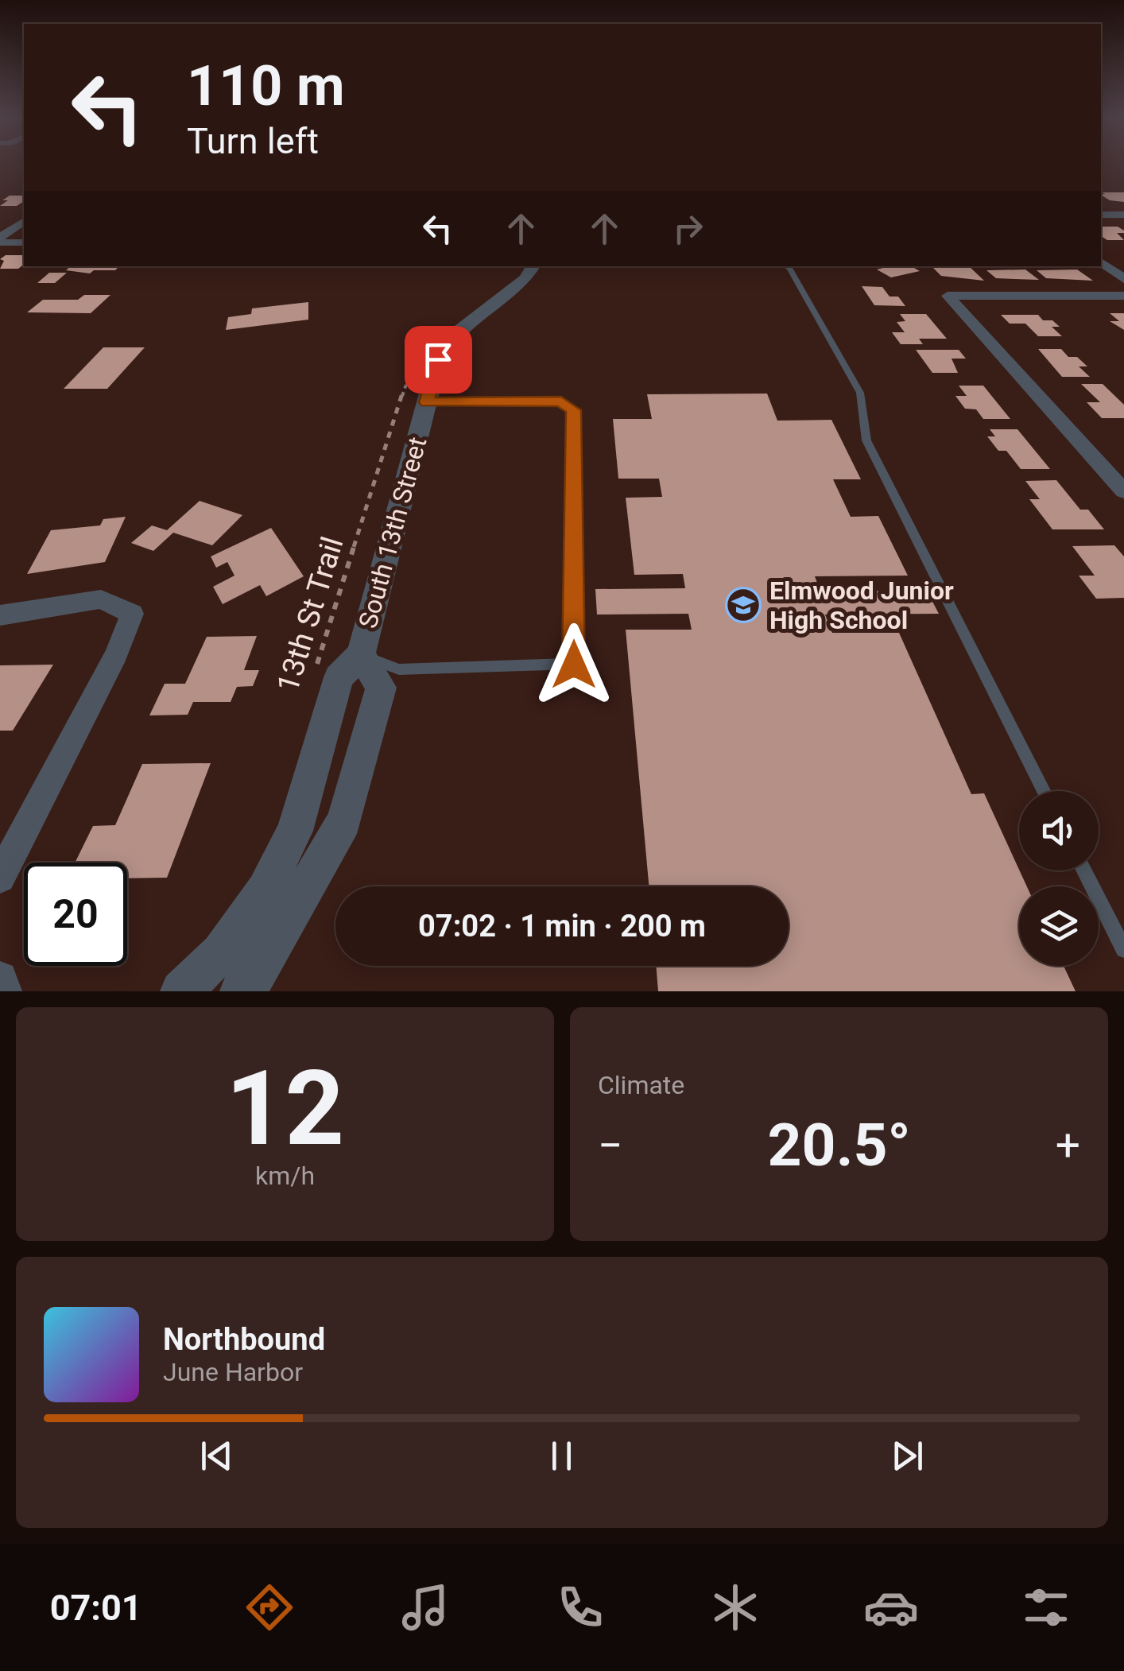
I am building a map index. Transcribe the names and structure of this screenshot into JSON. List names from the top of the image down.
{
  "streets": {
    "street": ["South 13th Street"],
    "path": ["13th St Trail"]
  },
  "places": {
    "school or university": ["Elmwood Junior High School"]
  },
  "page": {
    "turn": ["110 m", "Turn left"],
    "limit": "20",
    "trip": "07:02 · 1 min · 200 m",
    "tile": [
      ["12", "km/h"],
      "Climate"
    ],
    "heat": ["−", "20.5°", "+"],
    "song": ["Northbound", "June Harbor"],
    "tabs": "07:01"
  }
}
